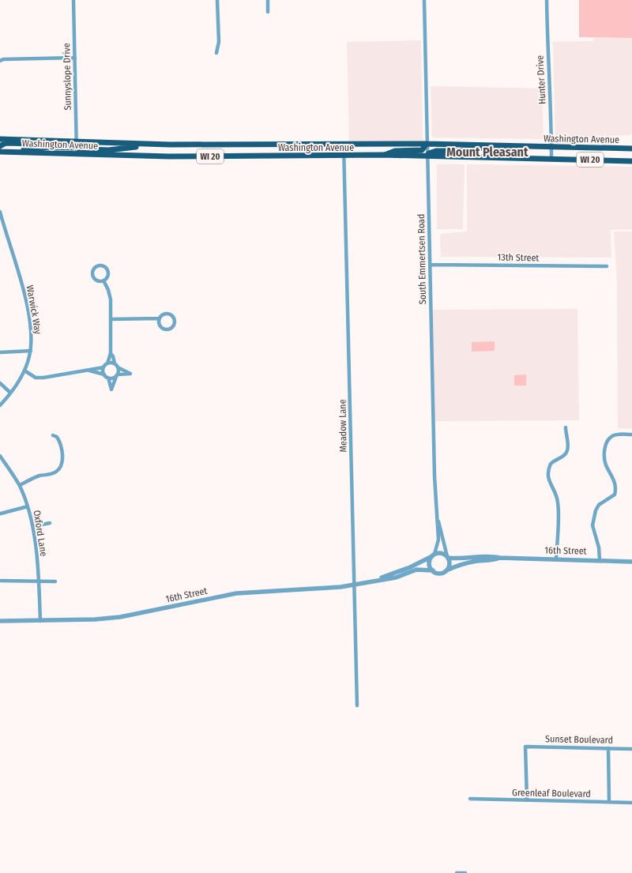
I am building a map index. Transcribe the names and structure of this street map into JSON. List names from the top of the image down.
{
  "streets": {
    "main road": ["Washington Avenue", "WI 20"],
    "street": [
      "Sunnyslope Drive",
      "Hunter Drive",
      "13th Street",
      "South Emmertsen Road",
      "Warwick Way",
      "Meadow Lane",
      "Oxford Lane",
      "16th Street",
      "Sunset Boulevard",
      "Greenleaf Boulevard"
    ]
  },
  "crossings": [
    ["Sunnyslope Drive", "Washington Avenue"],
    ["Hunter Drive", "Washington Avenue"],
    ["Washington Avenue", "South Emmertsen Road"],
    ["Washington Avenue", "Meadow Lane"],
    ["13th Street", "South Emmertsen Road"],
    ["South Emmertsen Road", "16th Street"],
    ["Meadow Lane", "16th Street"],
    ["Oxford Lane", "16th Street"],
    ["Sunset Boulevard", "Greenleaf Boulevard"]
  ],
  "districts": ["Mount Pleasant"]
}
